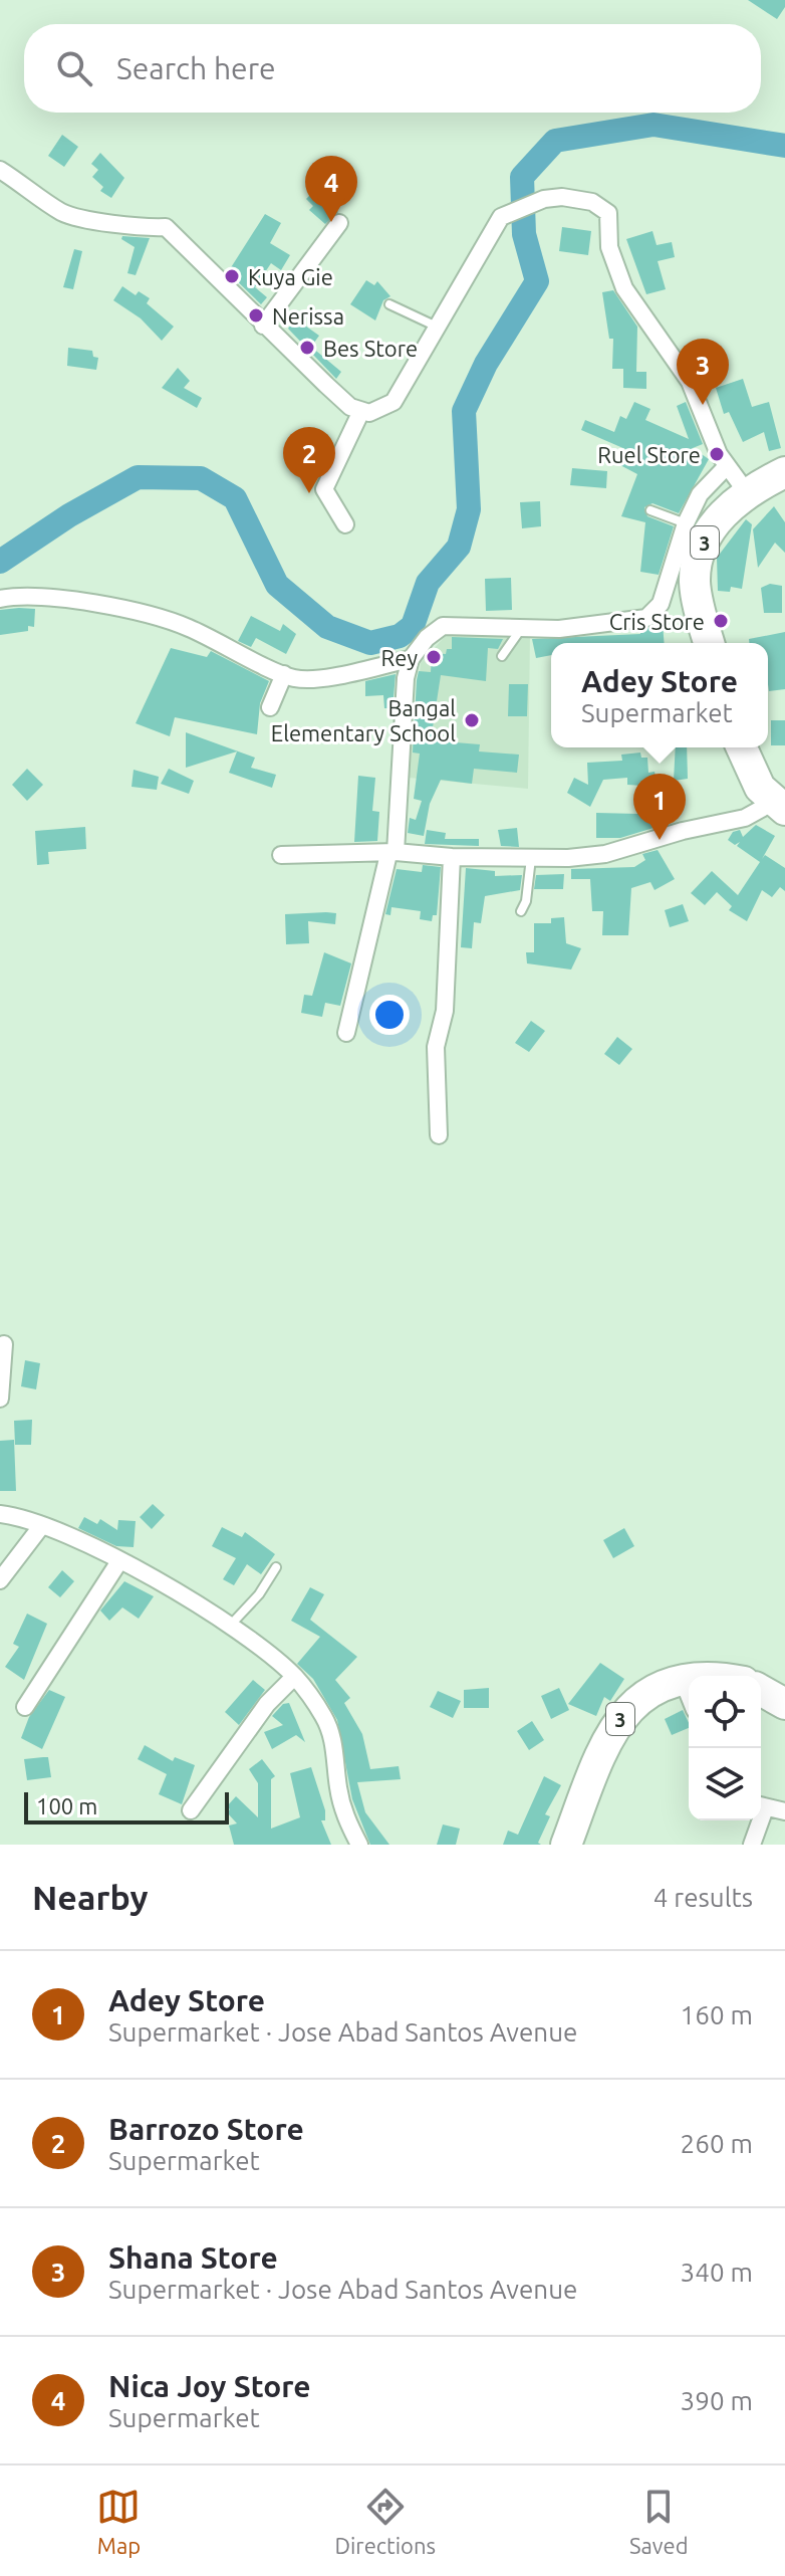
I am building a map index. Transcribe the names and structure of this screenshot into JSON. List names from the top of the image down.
{
  "streets": {
    "highway": ["3"]
  },
  "places": [
    "Kuya Gie",
    "Nerissa",
    "Bes Store",
    "Ruel Store",
    "Cris Store",
    "Rey",
    "Bangal Elementary School"
  ],
  "scale_bar": "100 m",
  "page": {
    "search": "Search here",
    "pins": [
      "4",
      "3",
      "2",
      "1"
    ],
    "popup": ["Adey Store", "Supermarket"],
    "scale": "100 m",
    "heading": ["Nearby", "4 results"],
    "list": [
      {
        "mark": "1",
        "name": "Adey Store",
        "note": "Supermarket · Jose Abad Santos Avenue",
        "value": "160 m"
      },
      {
        "mark": "2",
        "name": "Barrozo Store",
        "note": "Supermarket",
        "value": "260 m"
      },
      {
        "mark": "3",
        "name": "Shana Store",
        "note": "Supermarket · Jose Abad Santos Avenue",
        "value": "340 m"
      },
      {
        "mark": "4",
        "name": "Nica Joy Store",
        "note": "Supermarket",
        "value": "390 m"
      }
    ],
    "nav": ["Map", "Directions", "Saved"]
  }
}
